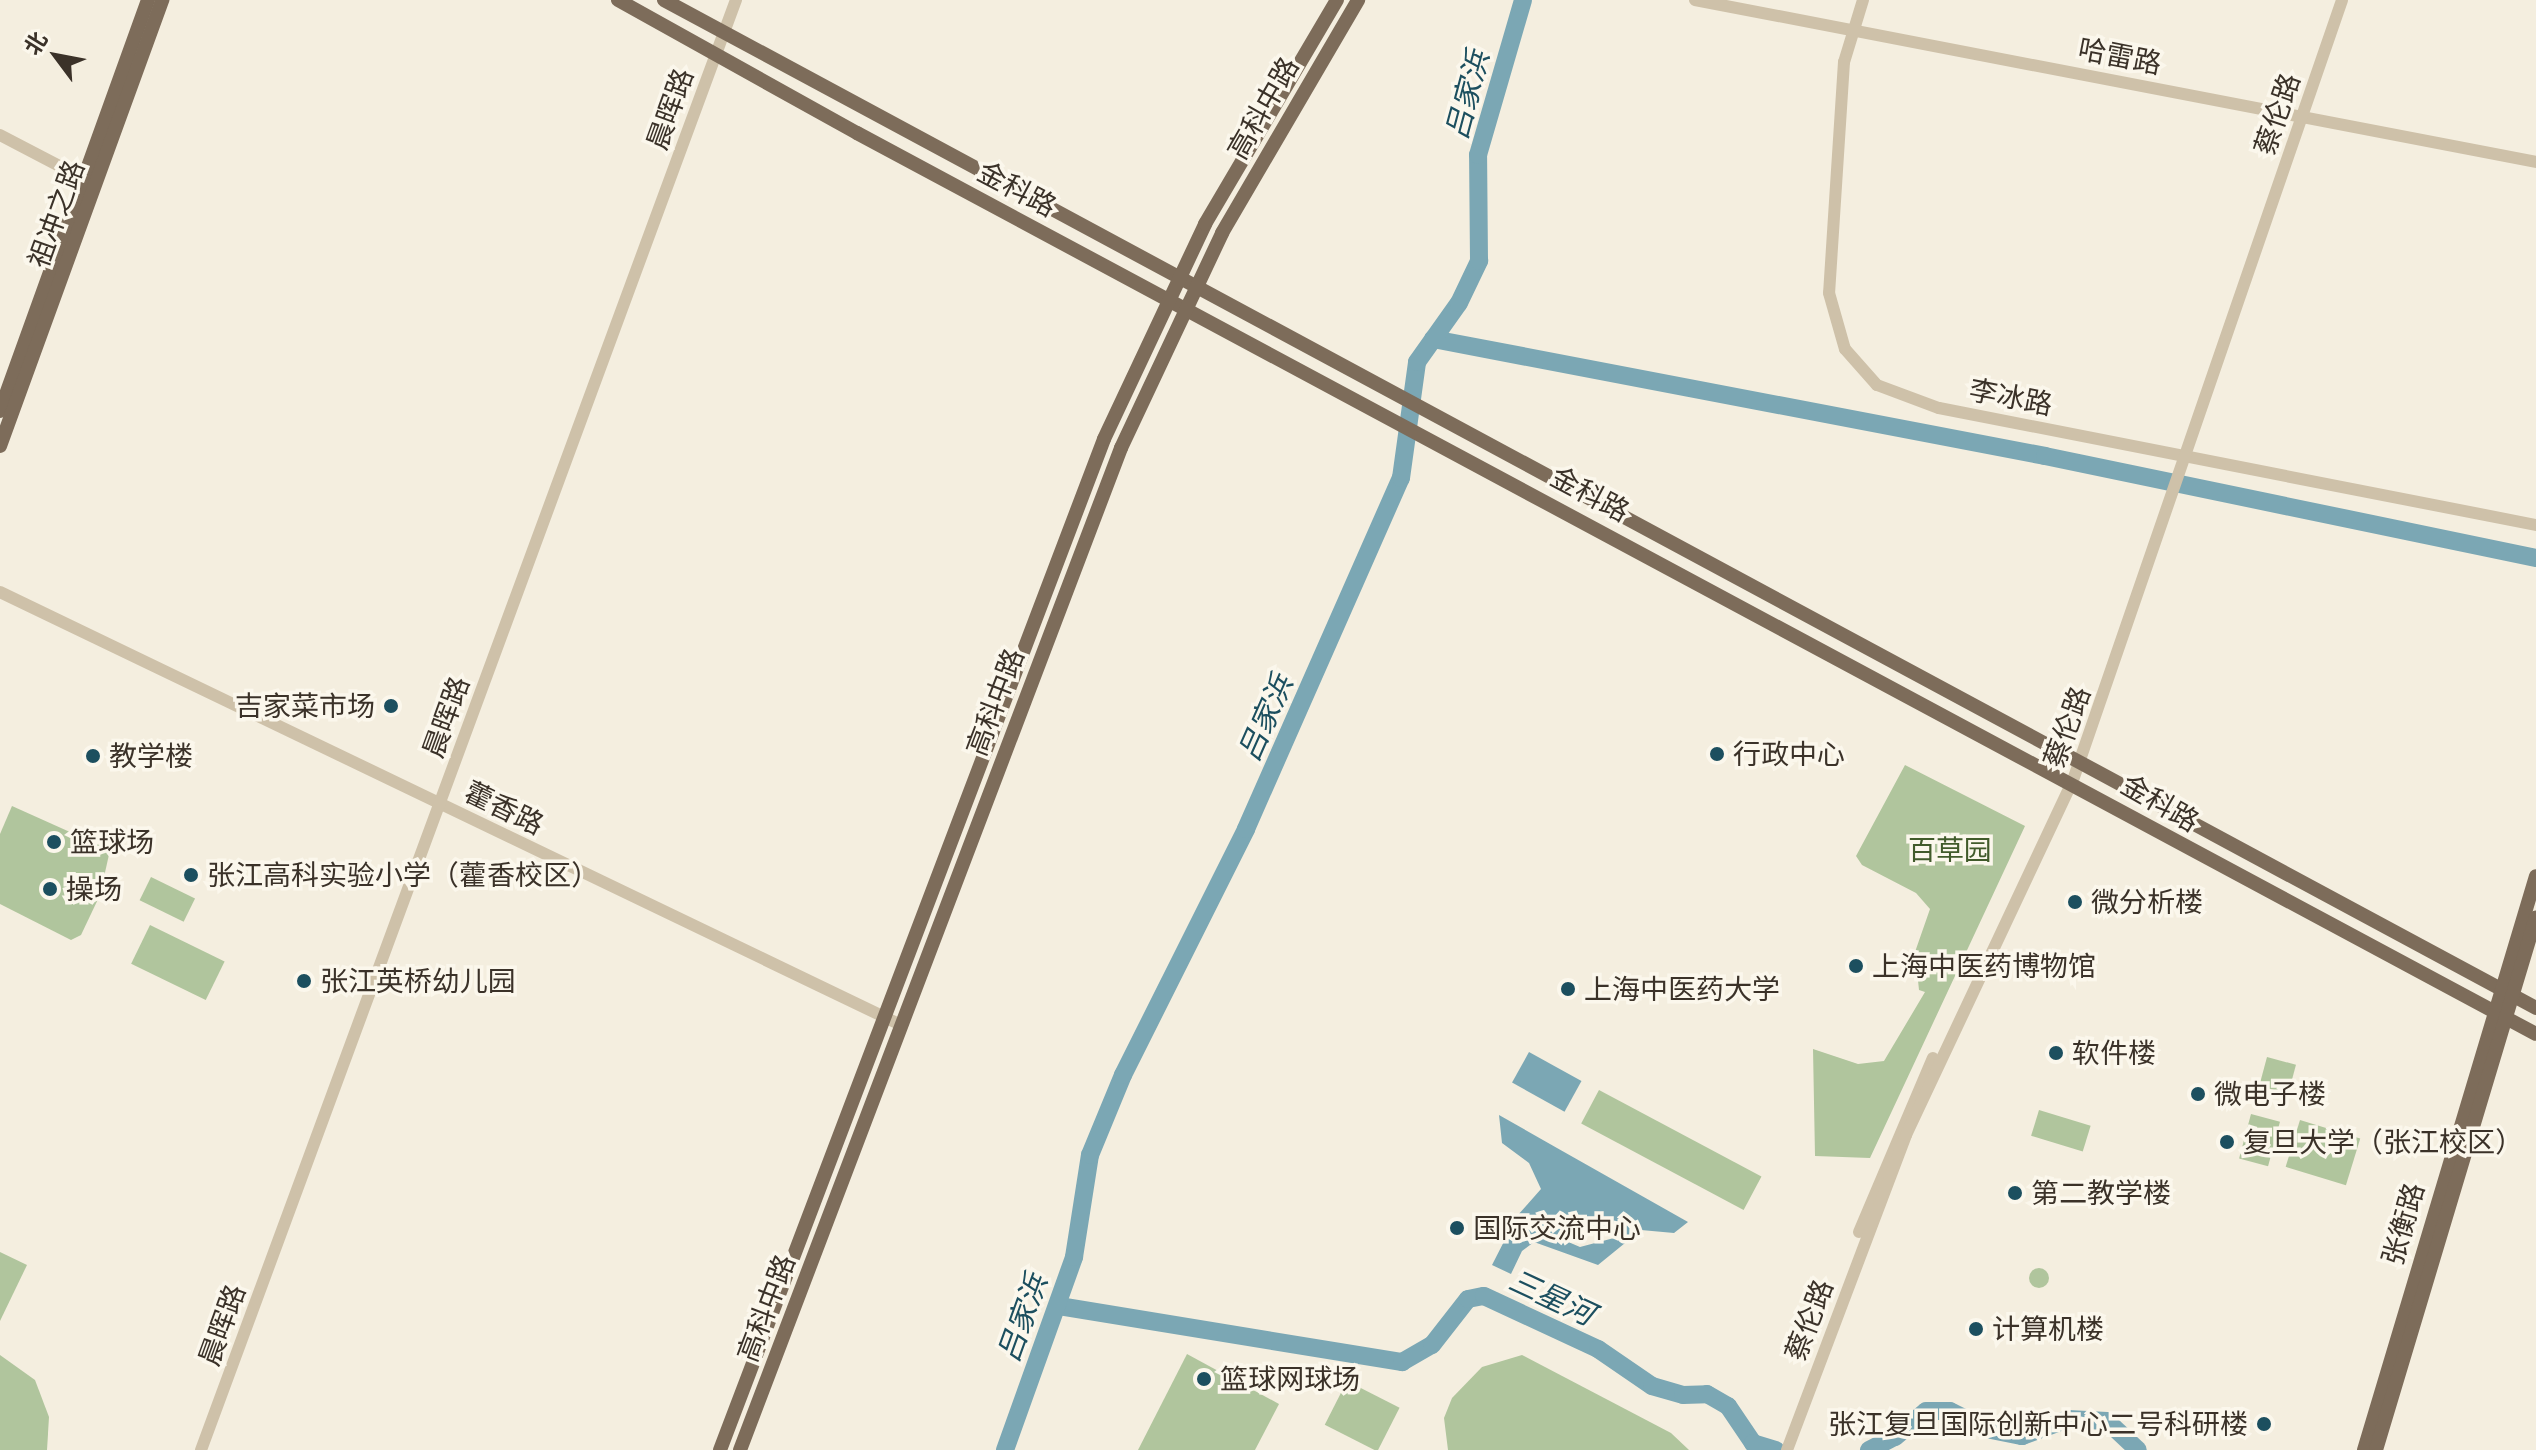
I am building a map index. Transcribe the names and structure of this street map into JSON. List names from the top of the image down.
{
  "streets": {
    "main road": [
      "高科中路",
      "金科路",
      "祖冲之路",
      "张衡路"
    ],
    "street": [
      "哈雷路",
      "晨晖路",
      "蔡伦路",
      "李冰路",
      "藿香路"
    ]
  },
  "crossings": [
    ["哈雷路", "蔡伦路"],
    ["哈雷路", "李冰路"],
    ["高科中路", "金科路"],
    ["高科中路", "藿香路"],
    ["晨晖路", "金科路"],
    ["晨晖路", "藿香路"],
    ["蔡伦路", "金科路"],
    ["蔡伦路", "李冰路"],
    ["金科路", "张衡路"]
  ],
  "water": ["吕家浜", "三星河"],
  "parks": ["百草园"],
  "places": [
    "吉家菜市场",
    "行政中心",
    "教学楼",
    "篮球场",
    "张江高科实验小学（藿香校区）",
    "操场",
    "微分析楼",
    "上海中医药博物馆",
    "张江英桥幼儿园",
    "上海中医药大学",
    "软件楼",
    "微电子楼",
    "复旦大学（张江校区）",
    "第二教学楼",
    "国际交流中心",
    "计算机楼",
    "篮球网球场",
    "张江复旦国际创新中心二号科研楼"
  ],
  "north": "top left"
}
